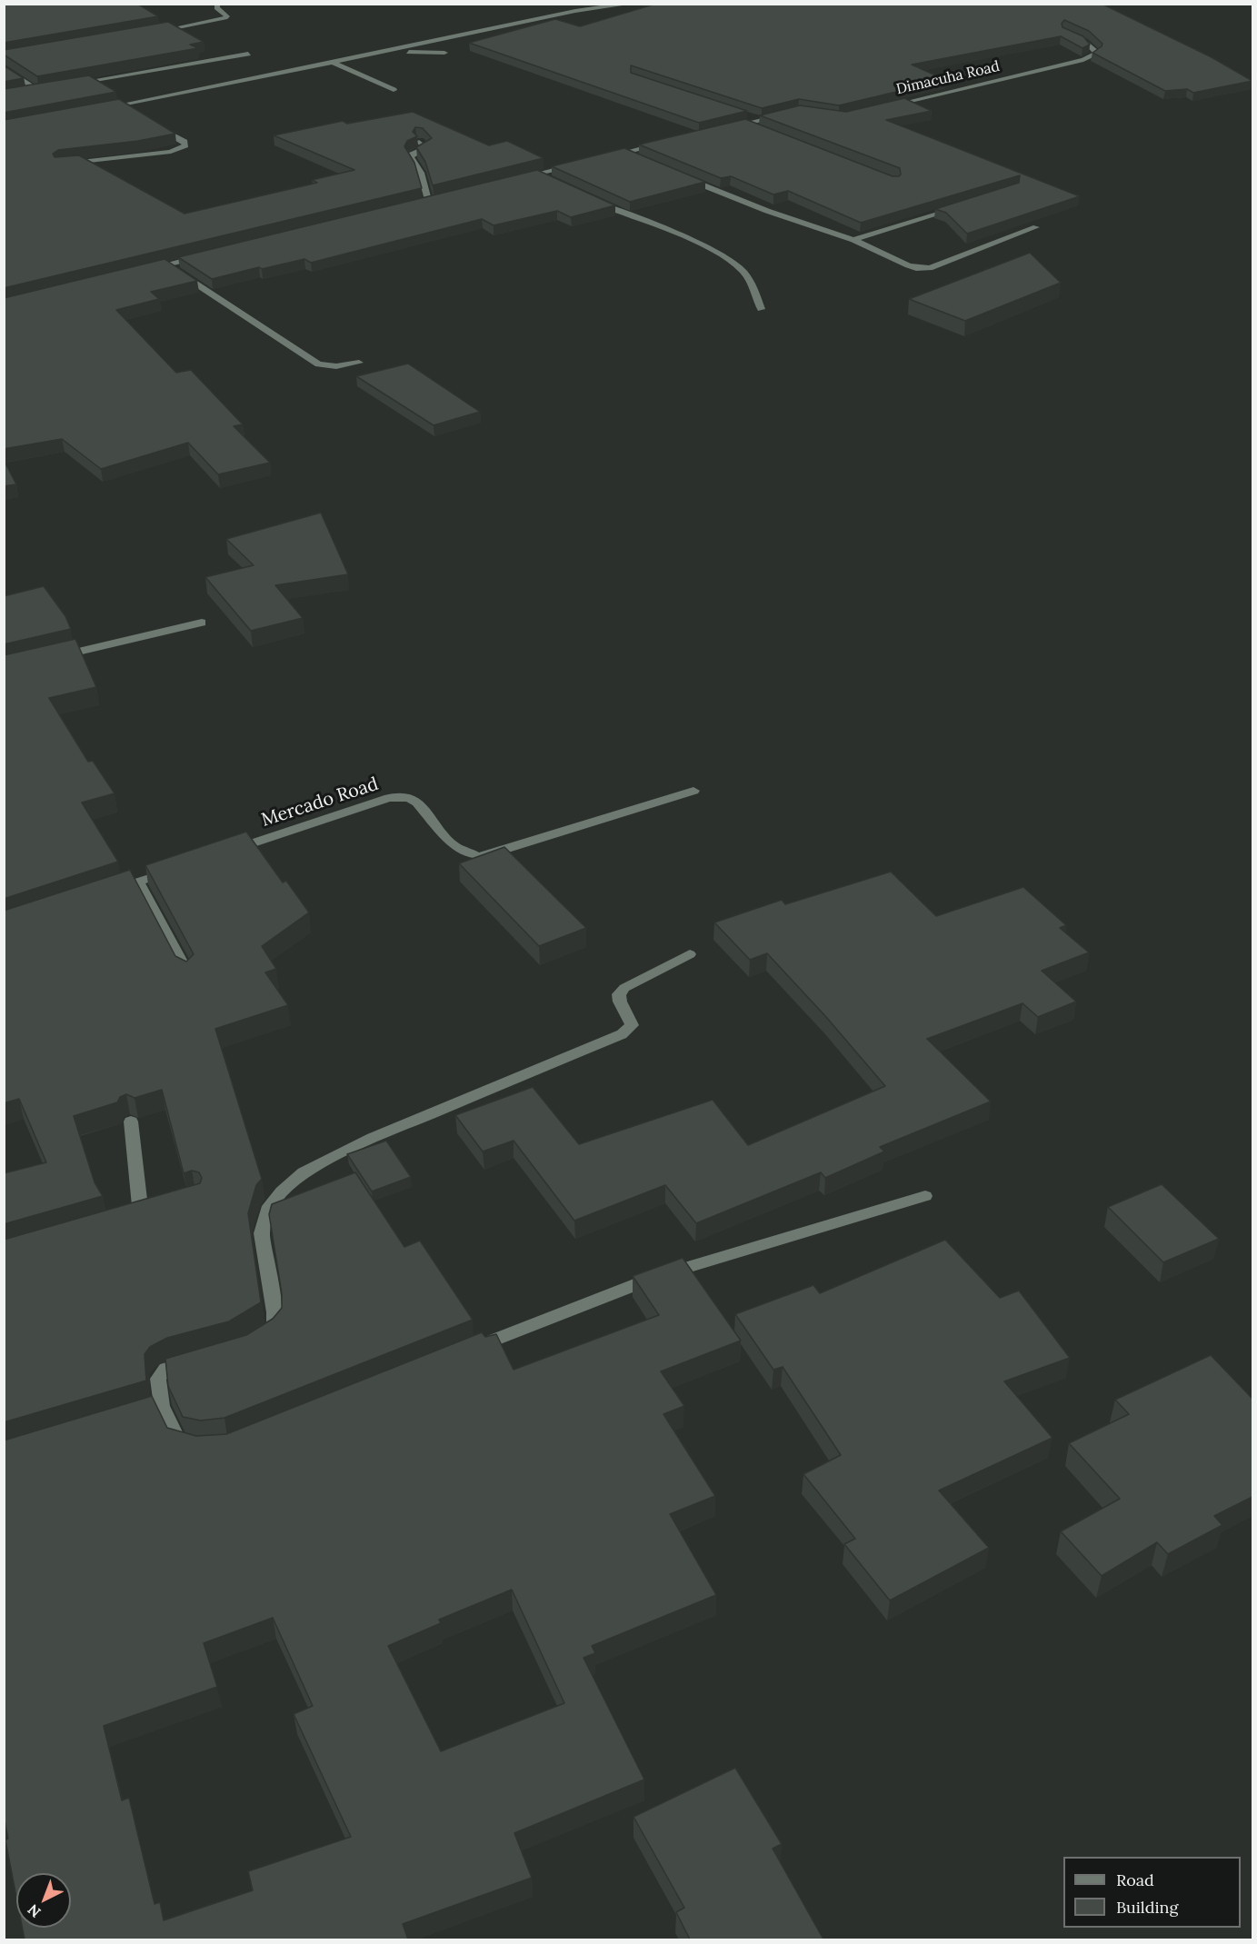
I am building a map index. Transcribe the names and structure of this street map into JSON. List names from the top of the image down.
{
  "streets": {
    "street": ["Dimacuha Road", "Mercado Road"]
  },
  "legend": ["Road", "Building"],
  "north": "bottom left"
}
